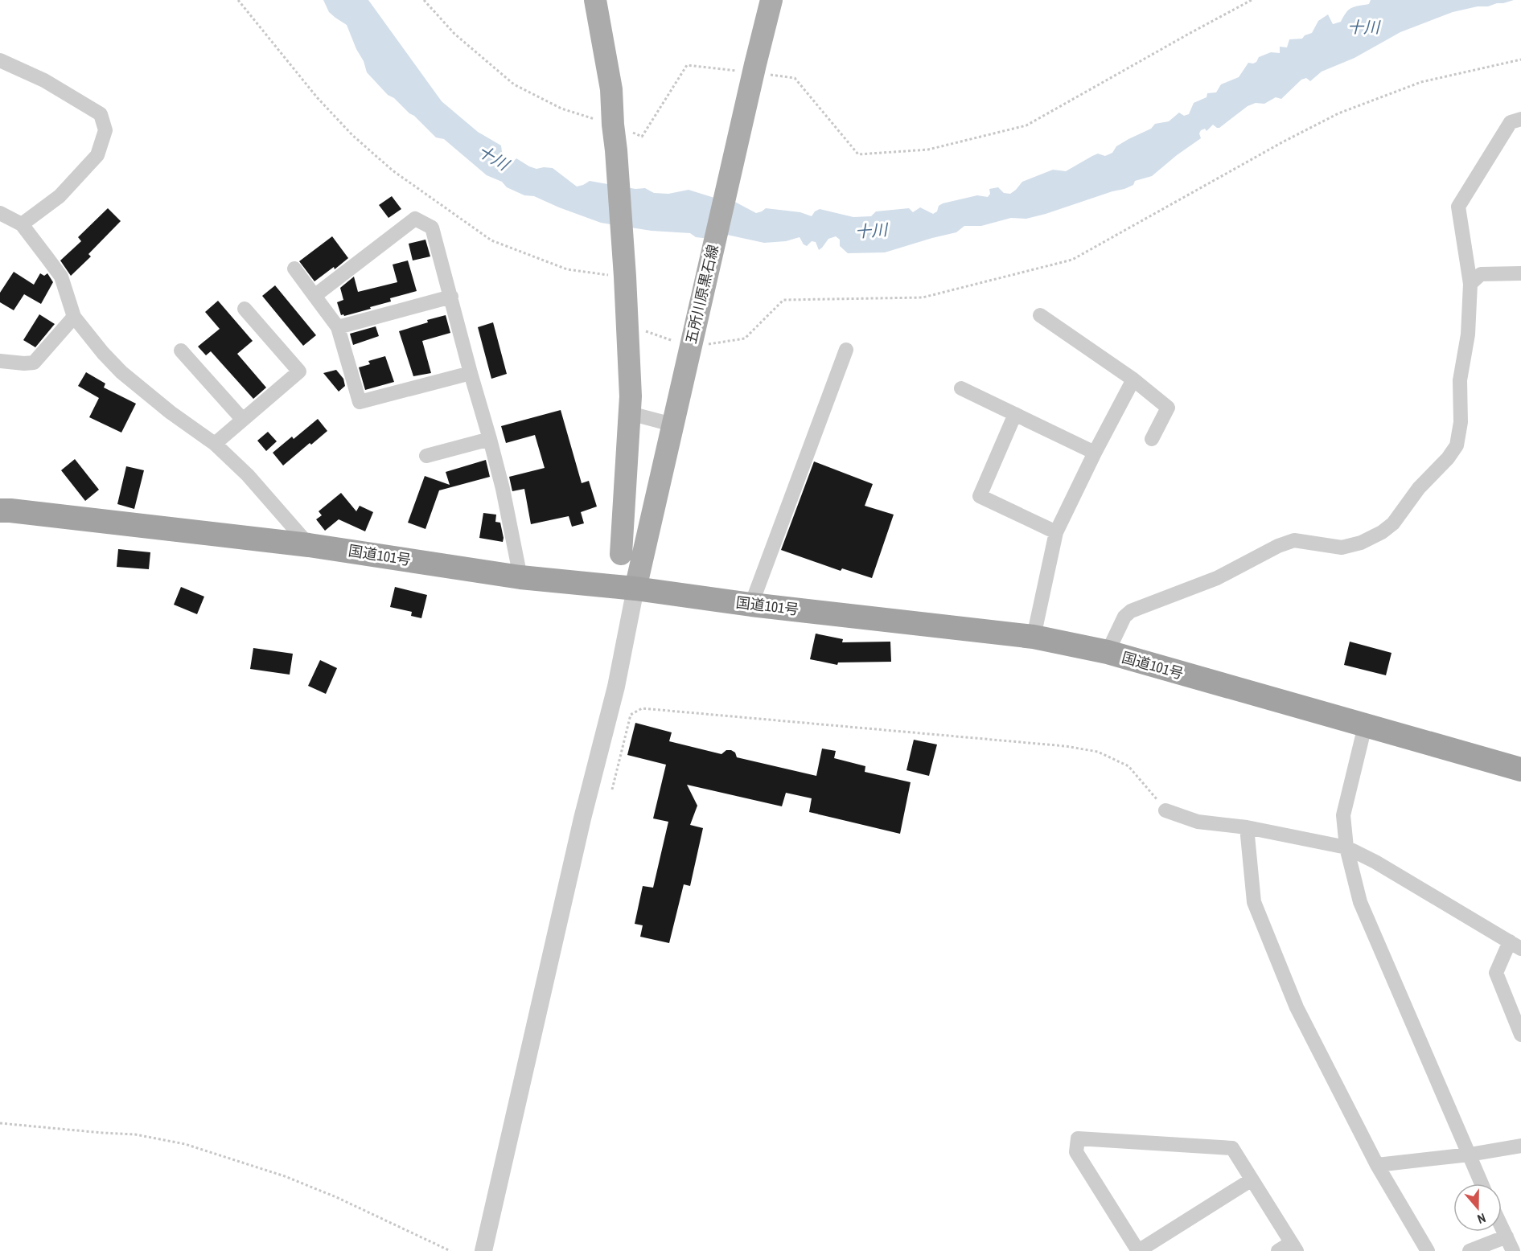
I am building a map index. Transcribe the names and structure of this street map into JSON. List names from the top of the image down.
{
  "streets": {
    "highway": ["国道101号"],
    "main road": ["五所川原黒石線"]
  },
  "crossings": [
    ["五所川原黒石線", "国道101号"]
  ],
  "water": ["十川"],
  "north": "bottom"
}
